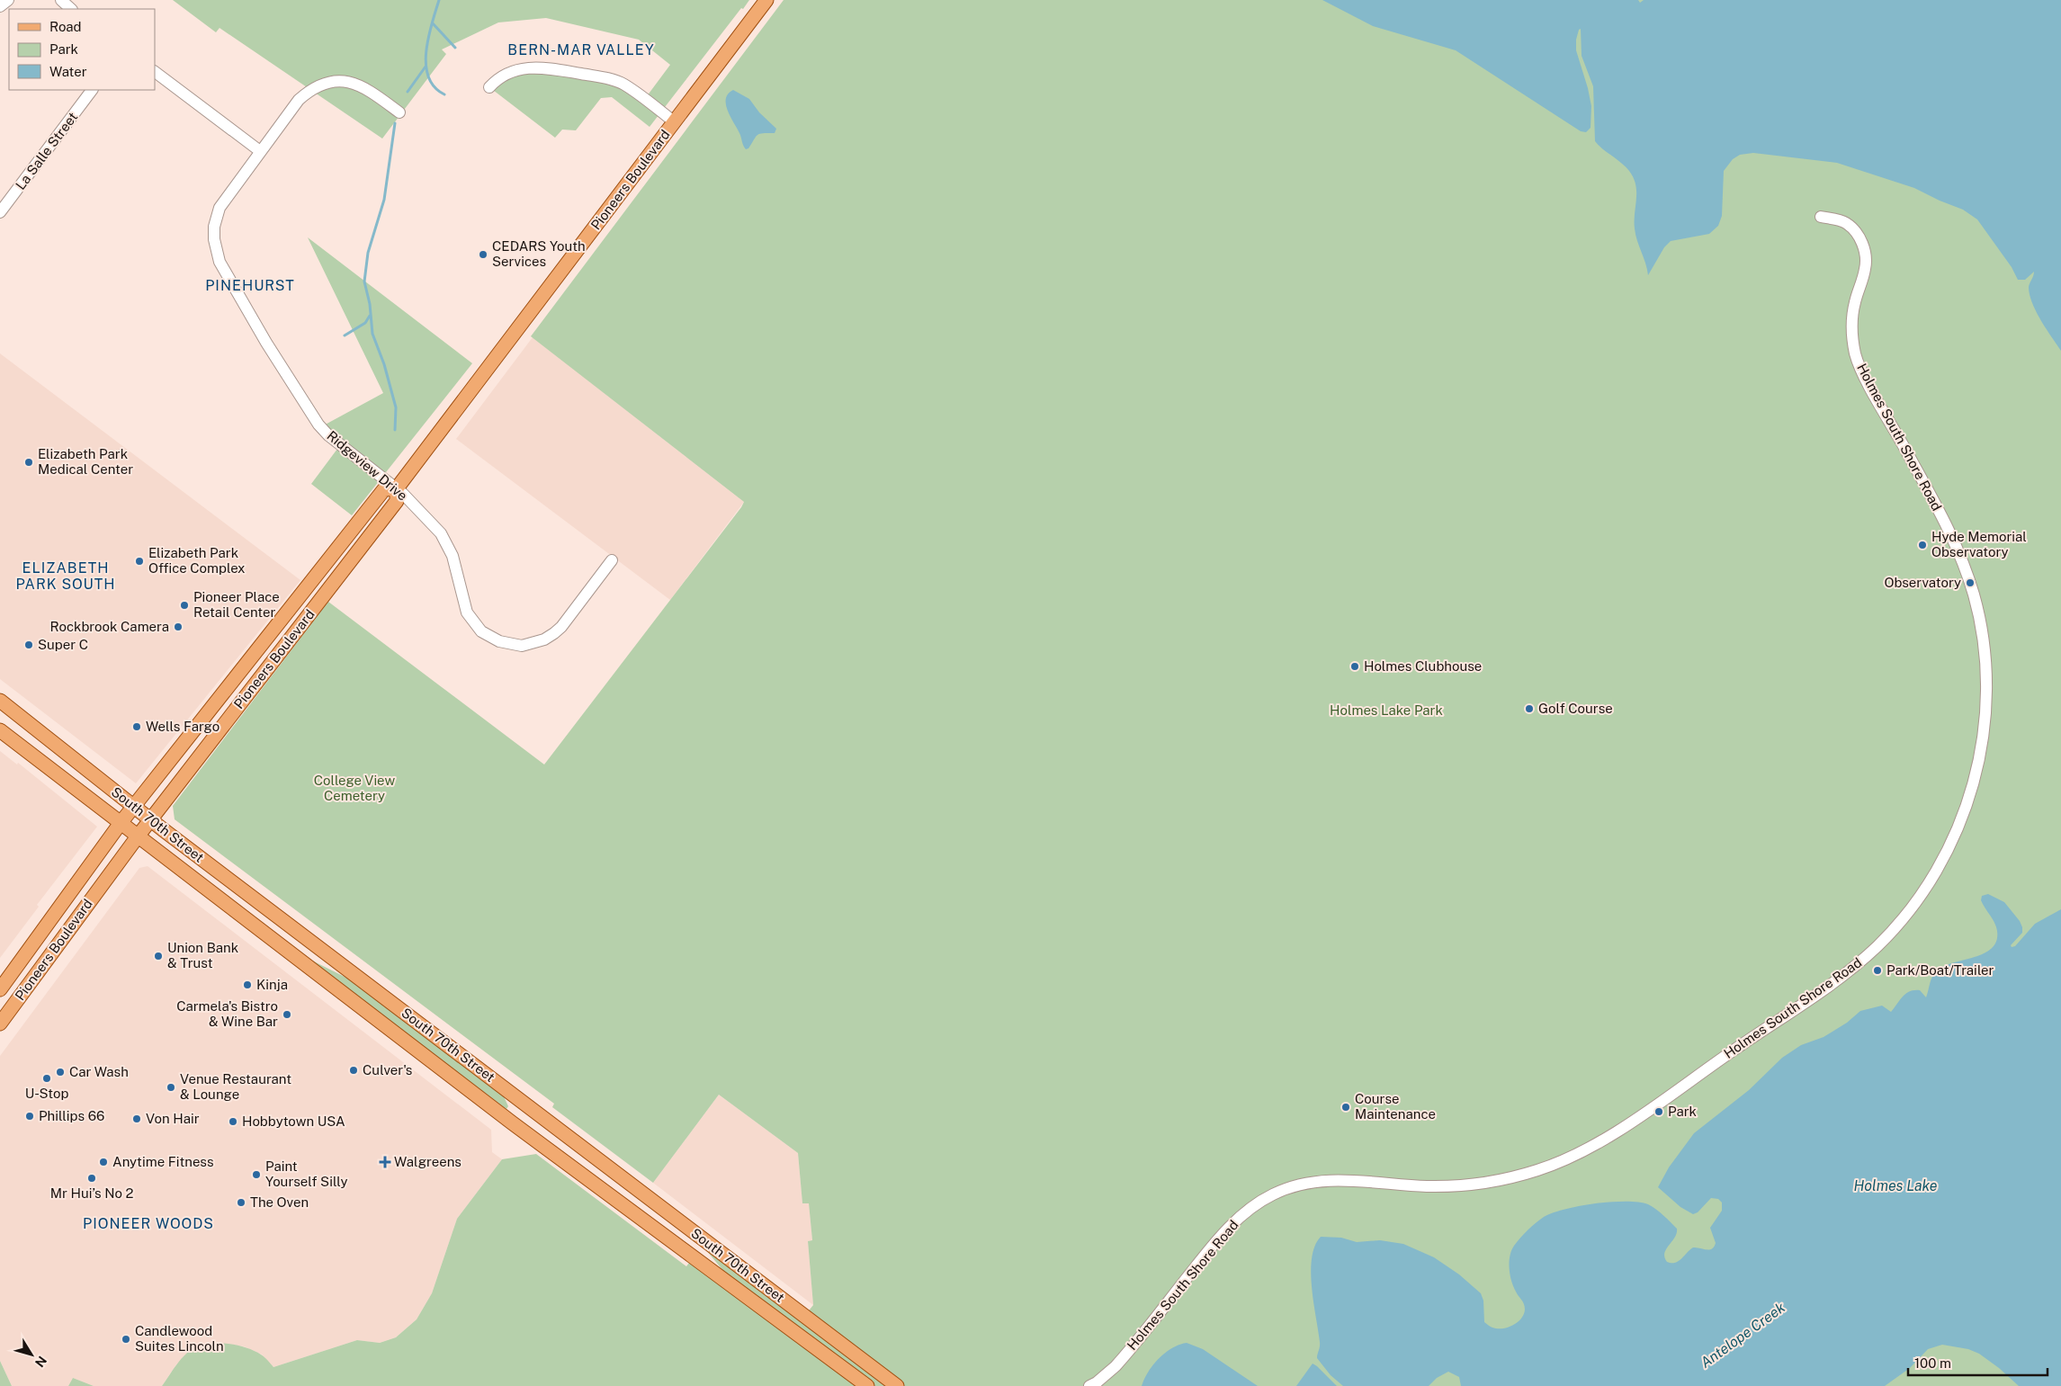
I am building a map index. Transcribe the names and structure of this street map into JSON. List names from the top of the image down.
{
  "streets": {
    "main road": ["Pioneers Boulevard", "South 70th Street"],
    "street": ["La Salle Street", "Holmes South Shore Road", "Ridgeview Drive"]
  },
  "crossings": [
    ["Pioneers Boulevard", "Ridgeview Drive"],
    ["Pioneers Boulevard", "South 70th Street"]
  ],
  "districts": [
    "BERN-MAR VALLEY",
    "PINEHURST",
    "ELIZABETH PARK SOUTH",
    "PIONEER WOODS"
  ],
  "water": ["Holmes Lake", "Antelope Creek"],
  "parks": ["Holmes Lake Park", "College View Cemetery"],
  "places": {
    "other": [
      "CEDARS Youth Services",
      "Elizabeth Park Medical Center",
      "Hyde Memorial Observatory",
      "Elizabeth Park Office Complex",
      "Observatory",
      "Pioneer Place Retail Center",
      "Rockbrook Camera",
      "Super C",
      "Holmes Clubhouse",
      "Golf Course",
      "Wells Fargo",
      "Union Bank & Trust",
      "Park/Boat/Trailer",
      "Kinja",
      "Carmela's Bistro & Wine Bar",
      "Culver's",
      "Car Wash",
      "U-Stop",
      "Venue Restaurant & Lounge",
      "Course Maintenance",
      "Park",
      "Phillips 66",
      "Von Hair",
      "Hobbytown USA",
      "Anytime Fitness",
      "Paint Yourself Silly",
      "Mr Hui’s No 2",
      "The Oven",
      "Candlewood Suites Lincoln"
    ],
    "health": ["Walgreens"]
  },
  "legend": ["Road", "Park", "Water"],
  "scale_bar": "100 m",
  "north": "bottom right"
}
